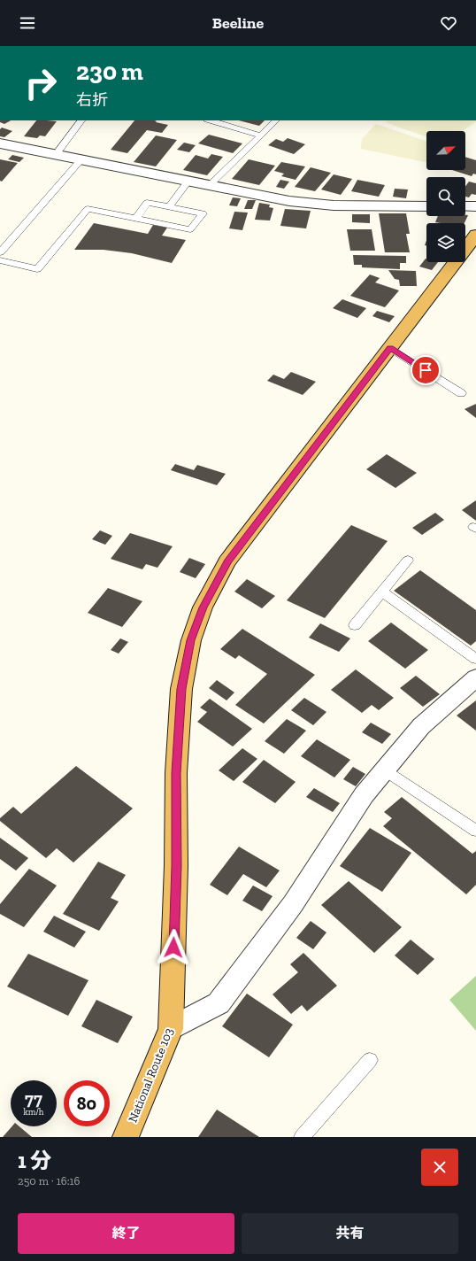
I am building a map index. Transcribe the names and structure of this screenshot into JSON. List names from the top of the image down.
{
  "streets": {
    "highway": ["National Route 103"]
  },
  "north": "top right",
  "page": {
    "header": "Beeline",
    "turn": ["230 m", "右折"],
    "speed": "77 km/h",
    "limit": "80",
    "heading": ["1 分", "250 m · 16:16"],
    "buttons": ["終了", "共有"]
  }
}
